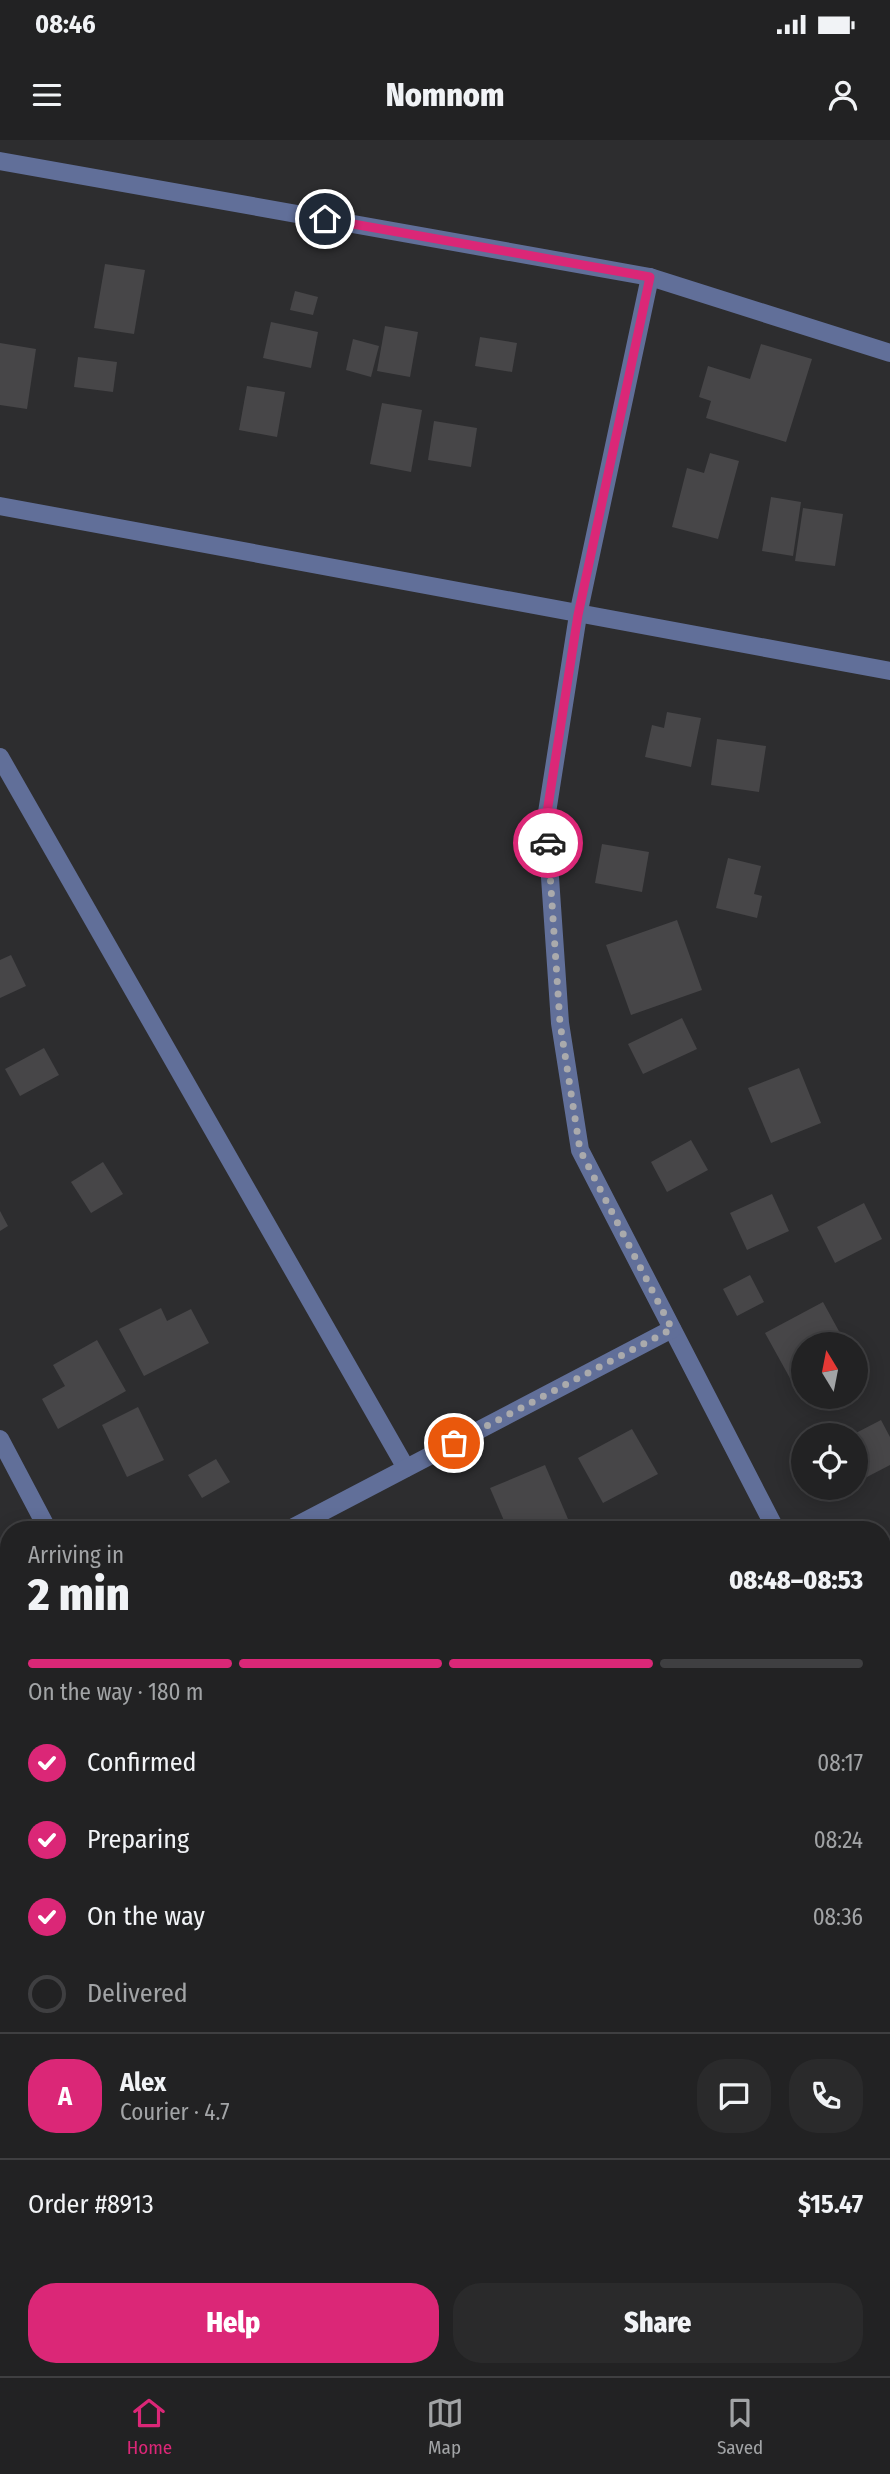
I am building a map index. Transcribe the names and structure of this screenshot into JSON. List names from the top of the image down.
{
  "north": "top",
  "page": {
    "status": "08:46",
    "header": "Nomnom",
    "heading": ["2 min", "Arriving in", "08:48–08:53"],
    "panel": [
      "Alex",
      "Courier · 4.7",
      "Order #8913",
      "$15.47"
    ],
    "bar": "On the way · 180 m",
    "list": [
      ["Confirmed", "08:17"],
      ["Preparing", "08:24"],
      ["On the way", "08:36"],
      "Delivered"
    ],
    "round": "A",
    "buttons": ["Help", "Share"],
    "tabs": ["Home", "Map", "Saved"]
  }
}
